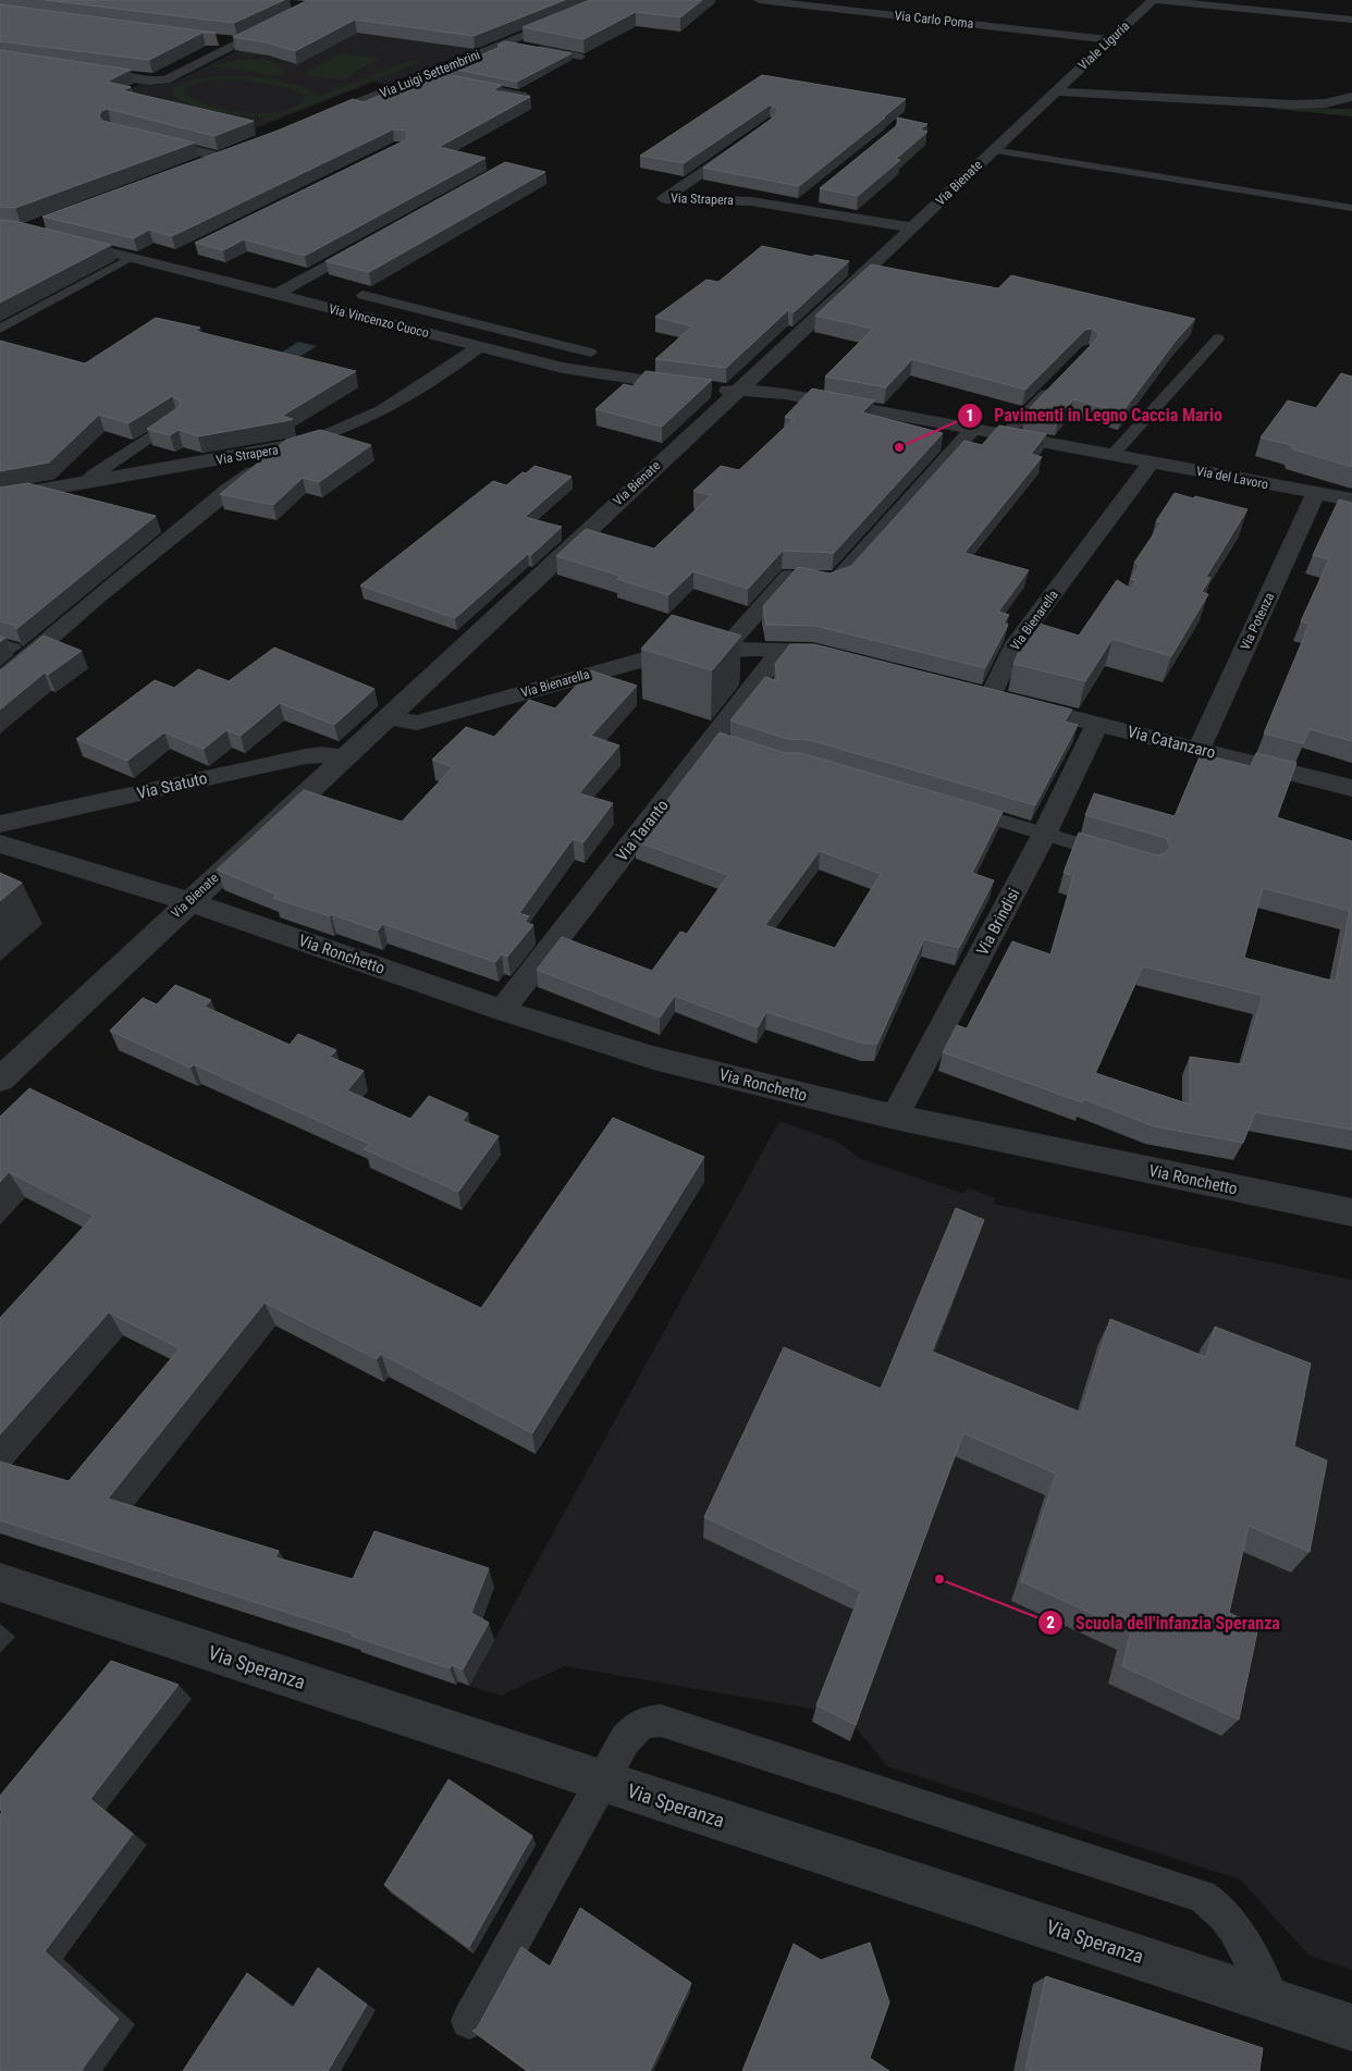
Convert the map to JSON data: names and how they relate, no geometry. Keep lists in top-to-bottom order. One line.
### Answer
{"streets":{"street":["Via Carlo Poma","Viale Liguria","Via Luigi Settembrini","Via Bienate","Via Strapera","Via Vincenzo Cuoco","Via del Lavoro","Via Bienarella","Via Potenza","Via Catanzaro","Via Statuto","Via Taranto","Via Brindisi","Via Ronchetto","Via Speranza"]},"crossings":[["Via Carlo Poma","Viale Liguria"],["Viale Liguria","Via Bienate"],["Via Bienate","Via Strapera"],["Via Bienate","Via Vincenzo Cuoco"],["Via Bienate","Via del Lavoro"],["Via Bienate","Via Bienarella"],["Via Bienate","Via Statuto"],["Via Bienate","Via Ronchetto"],["Via Strapera","Via Vincenzo Cuoco"],["Via Vincenzo Cuoco","Via del Lavoro"],["Via del Lavoro","Via Bienarella"],["Via del Lavoro","Via Potenza"],["Via Bienarella","Via Catanzaro"],["Via Bienarella","Via Taranto"],["Via Potenza","Via Catanzaro"],["Via Catanzaro","Via Brindisi"],["Via Taranto","Via Ronchetto"],["Via Brindisi","Via Ronchetto"]],"places":["Pavimenti in Legno Caccia Mario","Scuola dell'infanzia Speranza"]}
